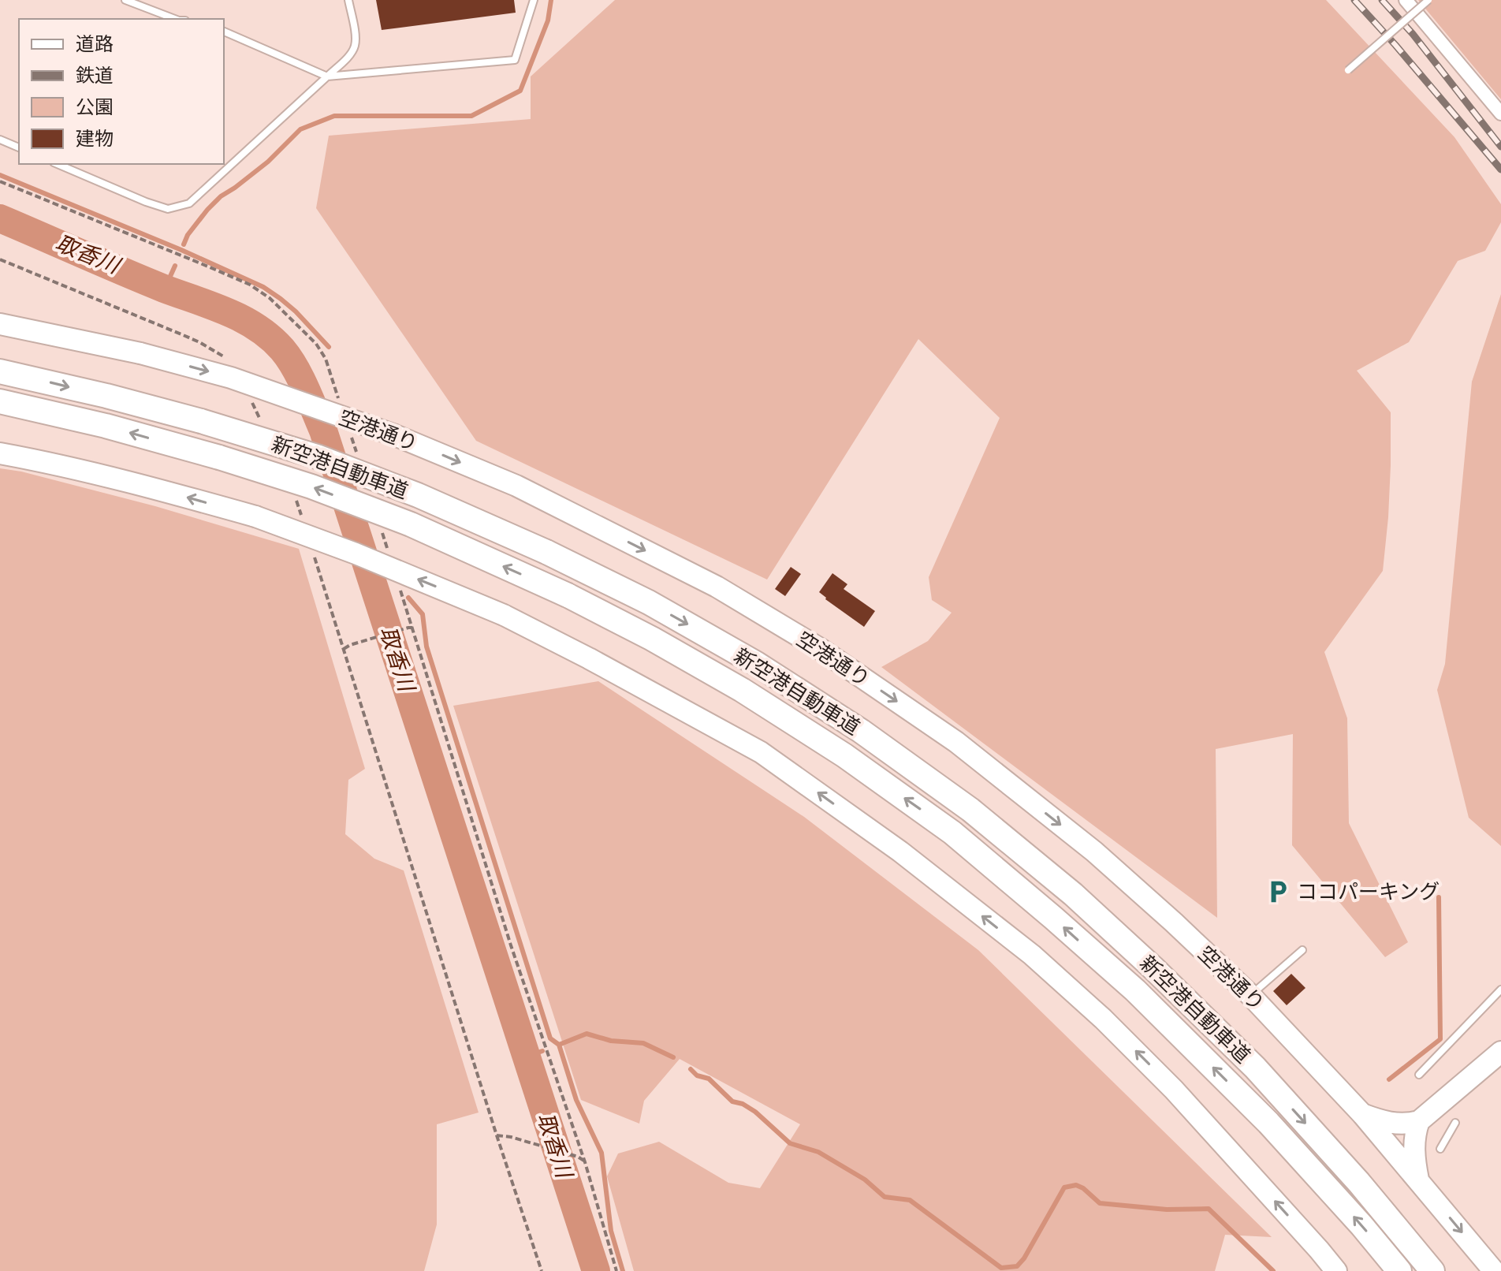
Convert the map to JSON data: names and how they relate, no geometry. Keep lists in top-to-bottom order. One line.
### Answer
{"streets":{"highway":["空港通り","新空港自動車道"]},"water":["取香川"],"places":{"parking":["ココパーキング"]},"legend":["道路","鉄道","公園","建物"]}
